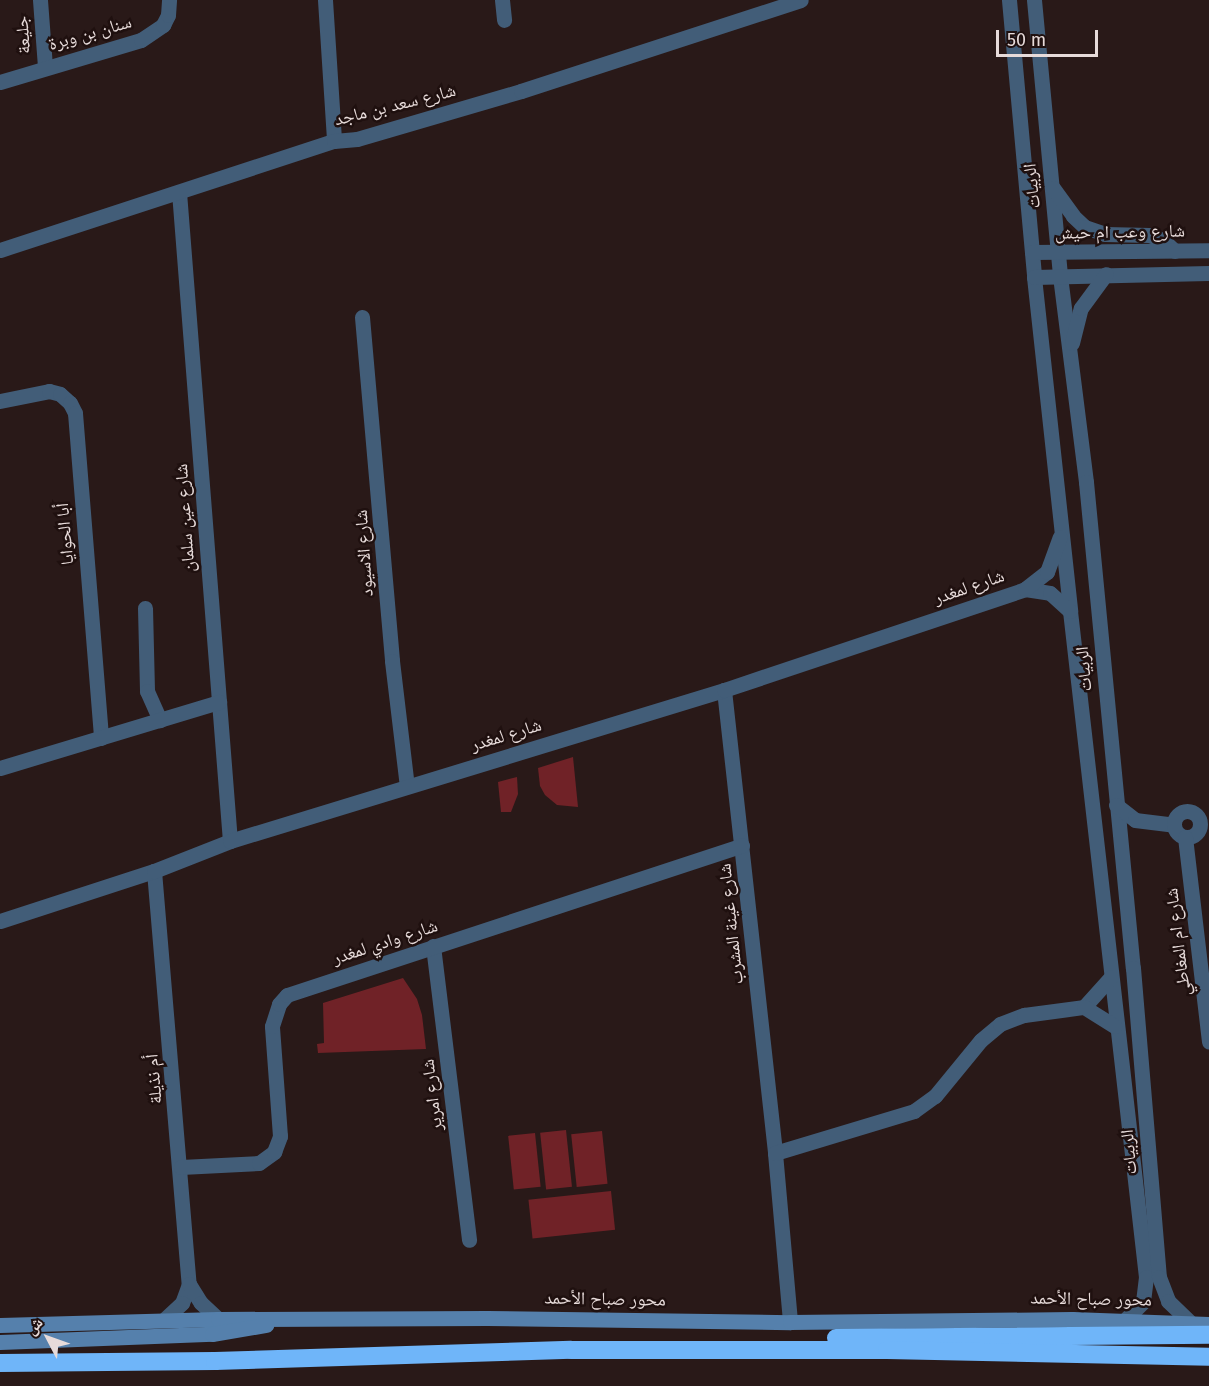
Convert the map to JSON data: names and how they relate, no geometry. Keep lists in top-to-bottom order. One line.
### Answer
{"streets":{"street":["سنان بن وبرة","جليعة","شارع سعد بن ماجد","الربيات","شارع وعب ام حيش","شارع عين سلمان","أبا الحوايا","شارع الاسيود","شارع لمغدر","شارع غينة المشرب","شارع وادي لمغدر","شارع ام المغاطي","أم نذيلة","شارع امرير","محور صباح الأحمد"]},"crossings":[["سنان بن وبرة","جليعة"],["شارع سعد بن ماجد","شارع عين سلمان"],["الربيات","شارع وعب ام حيش"],["الربيات","شارع لمغدر"],["الربيات","محور صباح الأحمد"],["شارع عين سلمان","شارع لمغدر"],["شارع الاسيود","شارع لمغدر"],["شارع لمغدر","شارع غينة المشرب"],["شارع لمغدر","أم نذيلة"],["شارع غينة المشرب","شارع وادي لمغدر"],["شارع غينة المشرب","محور صباح الأحمد"],["شارع وادي لمغدر","أم نذيلة"],["شارع وادي لمغدر","شارع امرير"]],"scale_bar":"50 m","north":"top left"}
